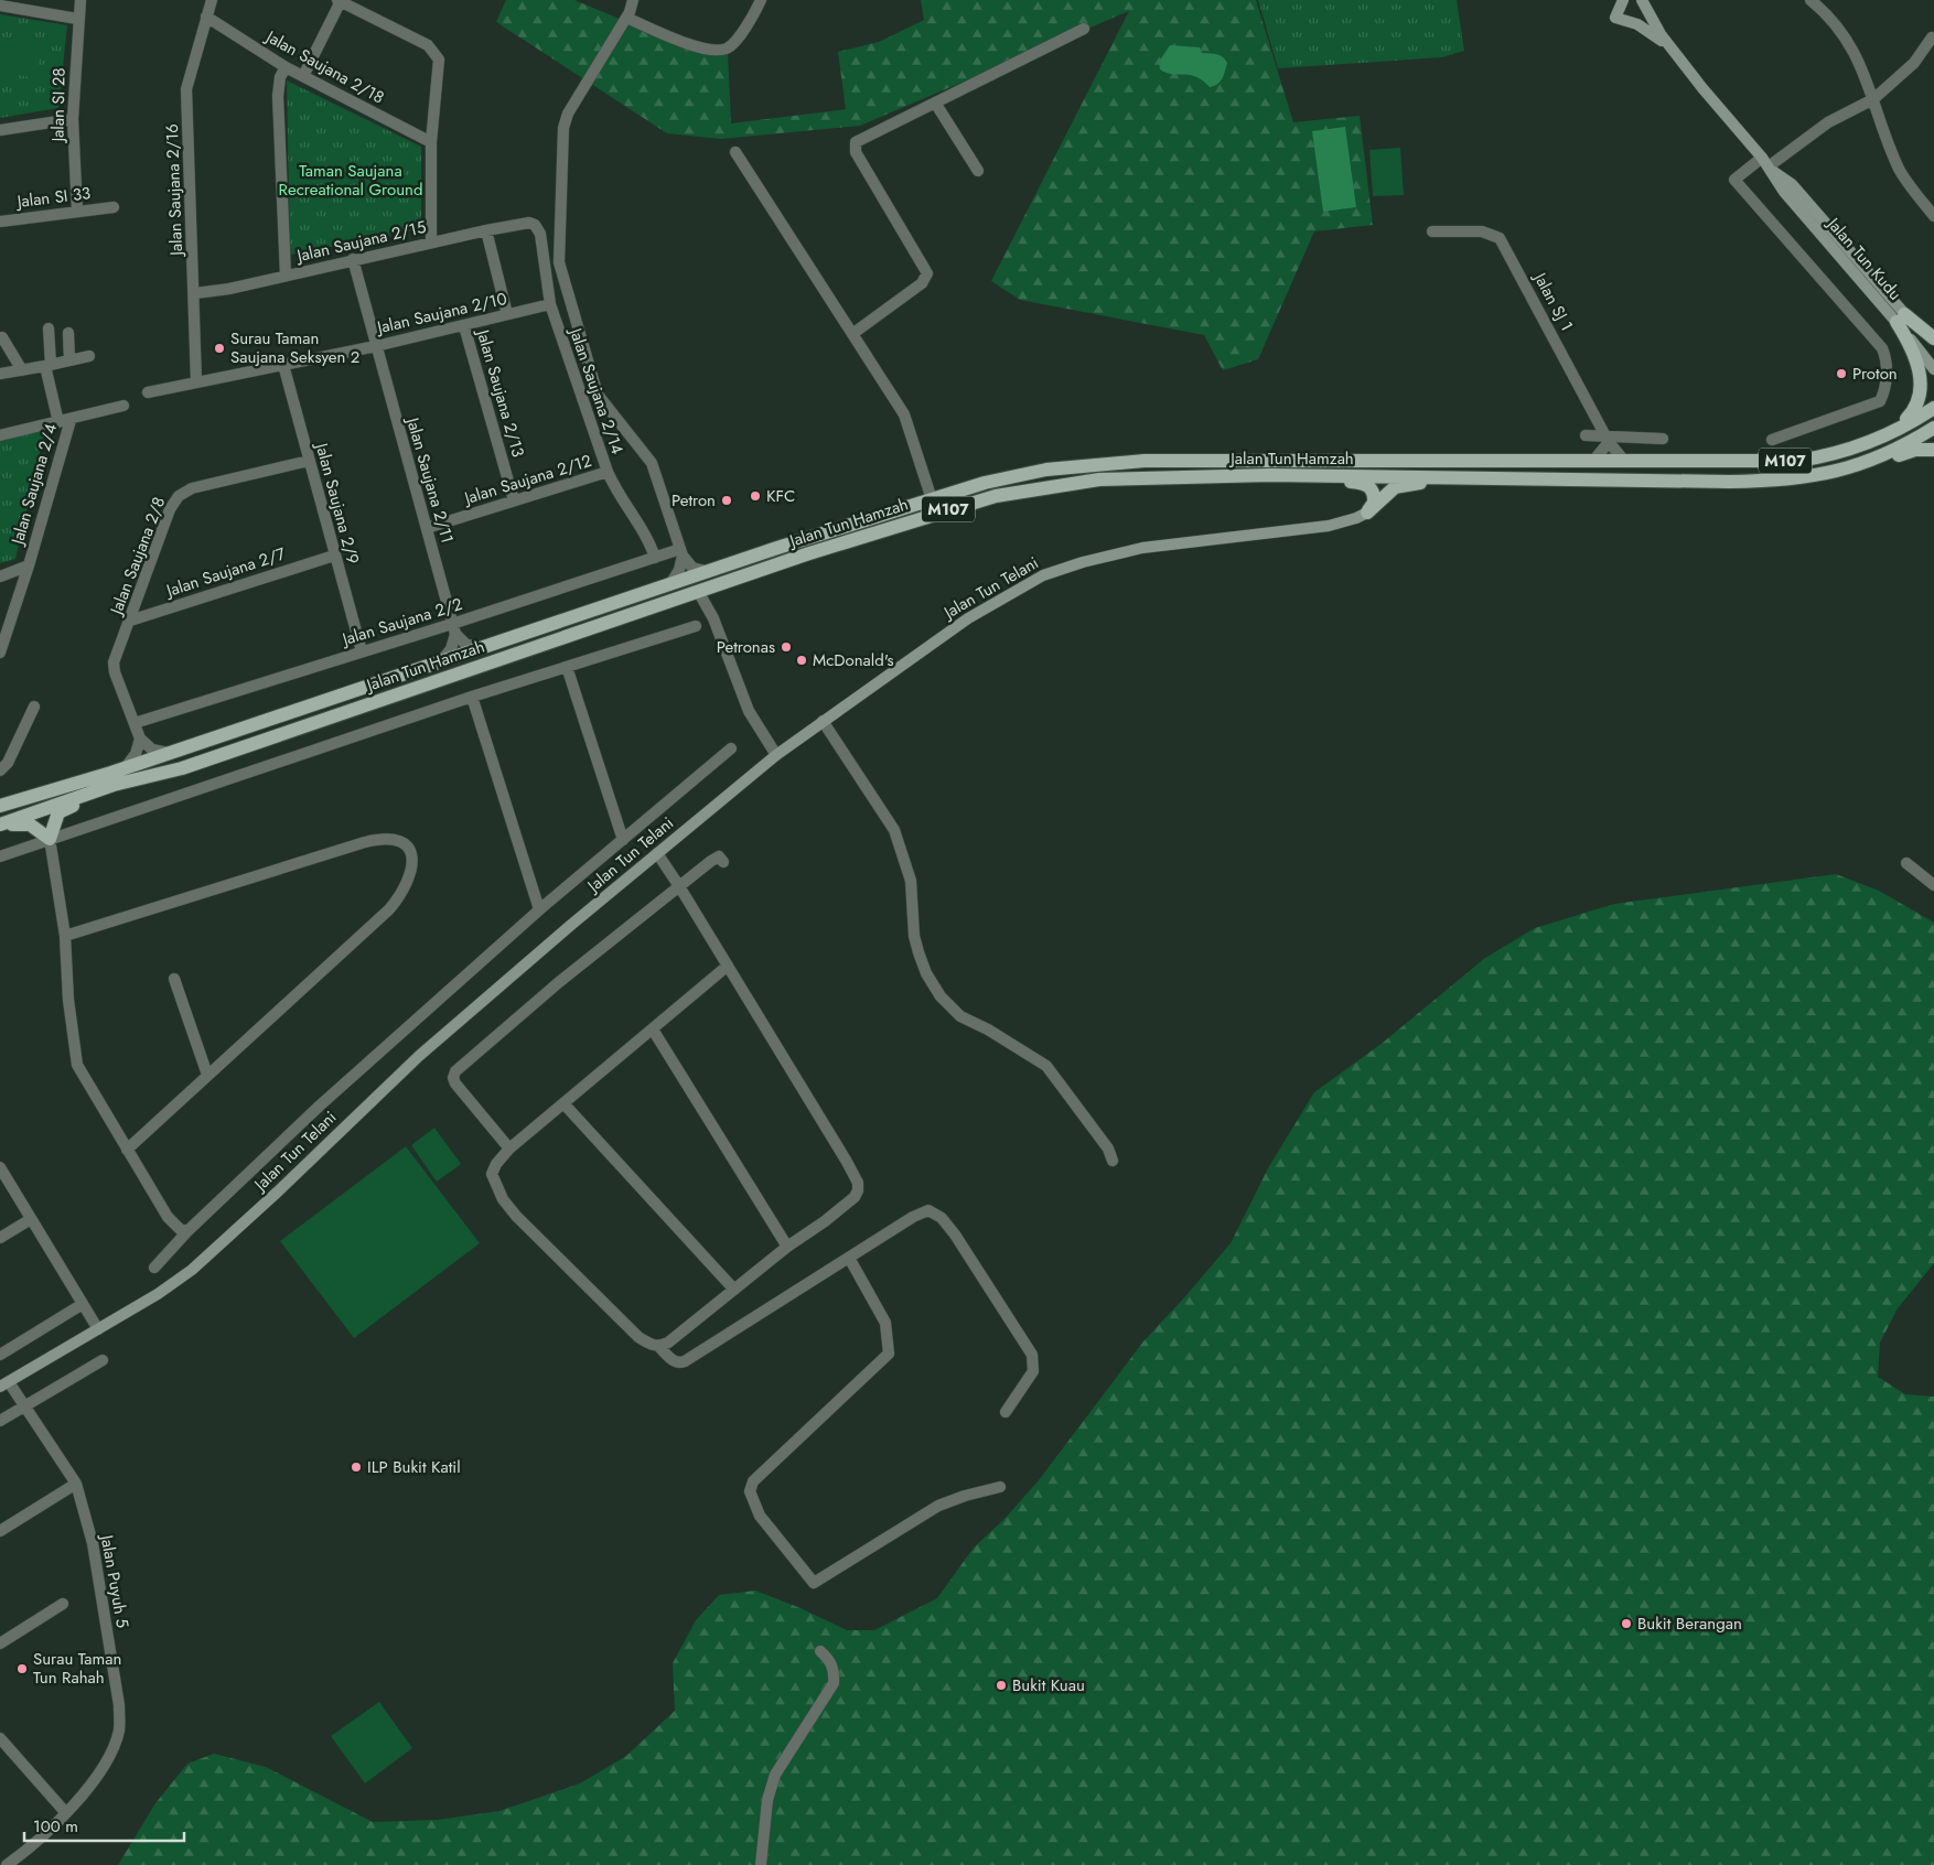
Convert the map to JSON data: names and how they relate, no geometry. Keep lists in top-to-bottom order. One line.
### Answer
{"streets":{"main road":["Jalan Tun Hamzah","M107"],"street":["Jalan Saujana 2/18","Jalan SI 28","Jalan Saujana 2/16","Jalan SI 33","Jalan Saujana 2/15","Jalan Tun Kudu","Jalan SJ 1","Jalan Saujana 2/10","Jalan Saujana 2/14","Jalan Saujana 2/13","Jalan Saujana 2/12","Jalan Saujana 2/11","Jalan Saujana 2/4","Jalan Saujana 2/9","Jalan Saujana 2/8","Jalan Saujana 2/7","Jalan Tun Telani","Jalan Saujana 2/2","Jalan Puyuh 5"]},"crossings":[["Jalan Saujana 2/18","Jalan Saujana 2/16"],["Jalan SI 28","Jalan SI 33"],["Jalan Saujana 2/16","Jalan Saujana 2/15"],["Jalan Saujana 2/16","Jalan Saujana 2/10"],["Jalan Saujana 2/15","Jalan Saujana 2/14"],["Jalan Saujana 2/15","Jalan Saujana 2/11"],["Jalan SJ 1","Jalan Tun Hamzah"],["Jalan Saujana 2/10","Jalan Saujana 2/14"],["Jalan Saujana 2/10","Jalan Saujana 2/13"],["Jalan Saujana 2/10","Jalan Saujana 2/11"],["Jalan Saujana 2/10","Jalan Saujana 2/9"],["Jalan Saujana 2/14","Jalan Saujana 2/12"],["Jalan Saujana 2/14","Jalan Saujana 2/2"],["Jalan Saujana 2/13","Jalan Saujana 2/12"],["Jalan Saujana 2/12","Jalan Saujana 2/11"],["Jalan Saujana 2/11","Jalan Saujana 2/2"],["Jalan Saujana 2/9","Jalan Saujana 2/8"],["Jalan Saujana 2/9","Jalan Saujana 2/7"],["Jalan Saujana 2/9","Jalan Saujana 2/2"],["Jalan Saujana 2/8","Jalan Saujana 2/7"],["Jalan Saujana 2/8","Jalan Saujana 2/2"],["Jalan Tun Telani","Jalan Puyuh 5"]],"parks":["Taman Saujana Recreational Ground"],"places":["Surau Taman Saujana Seksyen 2","Proton","KFC","Petron","Petronas","McDonald's","ILP Bukit Katil","Bukit Berangan","Surau Taman Tun Rahah","Bukit Kuau"],"scale_bar":"100 m"}
